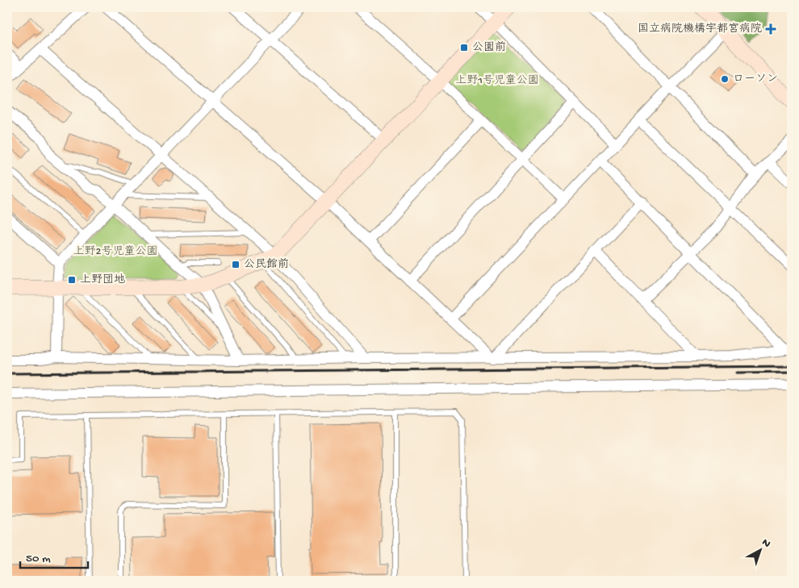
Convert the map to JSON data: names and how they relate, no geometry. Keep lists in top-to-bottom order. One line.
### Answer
{"parks":["上野1号児童公園","上野2号児童公園"],"places":{"health":["国立病院機構宇都宮病院"],"transit":["公園前","公民館前","上野団地"],"other":["ローソン"]},"scale_bar":"50 m","north":"top right"}
